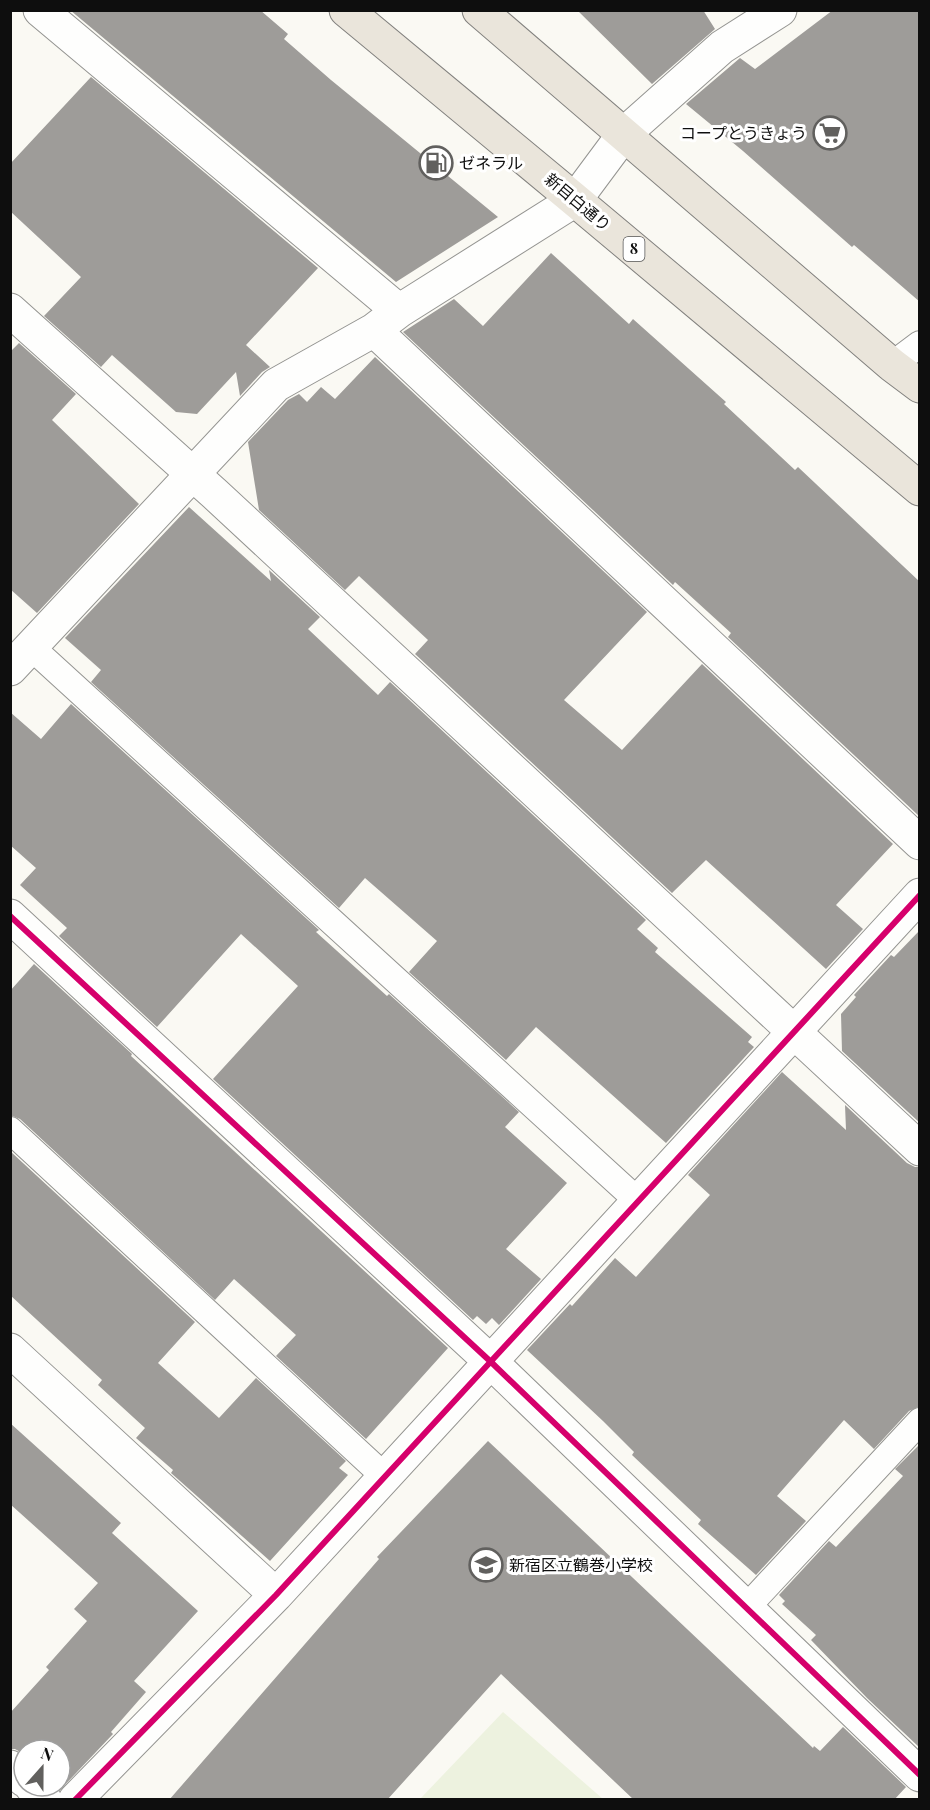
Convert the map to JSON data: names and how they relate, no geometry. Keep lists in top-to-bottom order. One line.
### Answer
{"streets":{"main road":["新目白通り","8"]},"places":{"supermarket":["コープとうきょう"],"fuel station":["ゼネラル"],"school or university":["新宿区立鶴巻小学校"]},"north":"top"}
